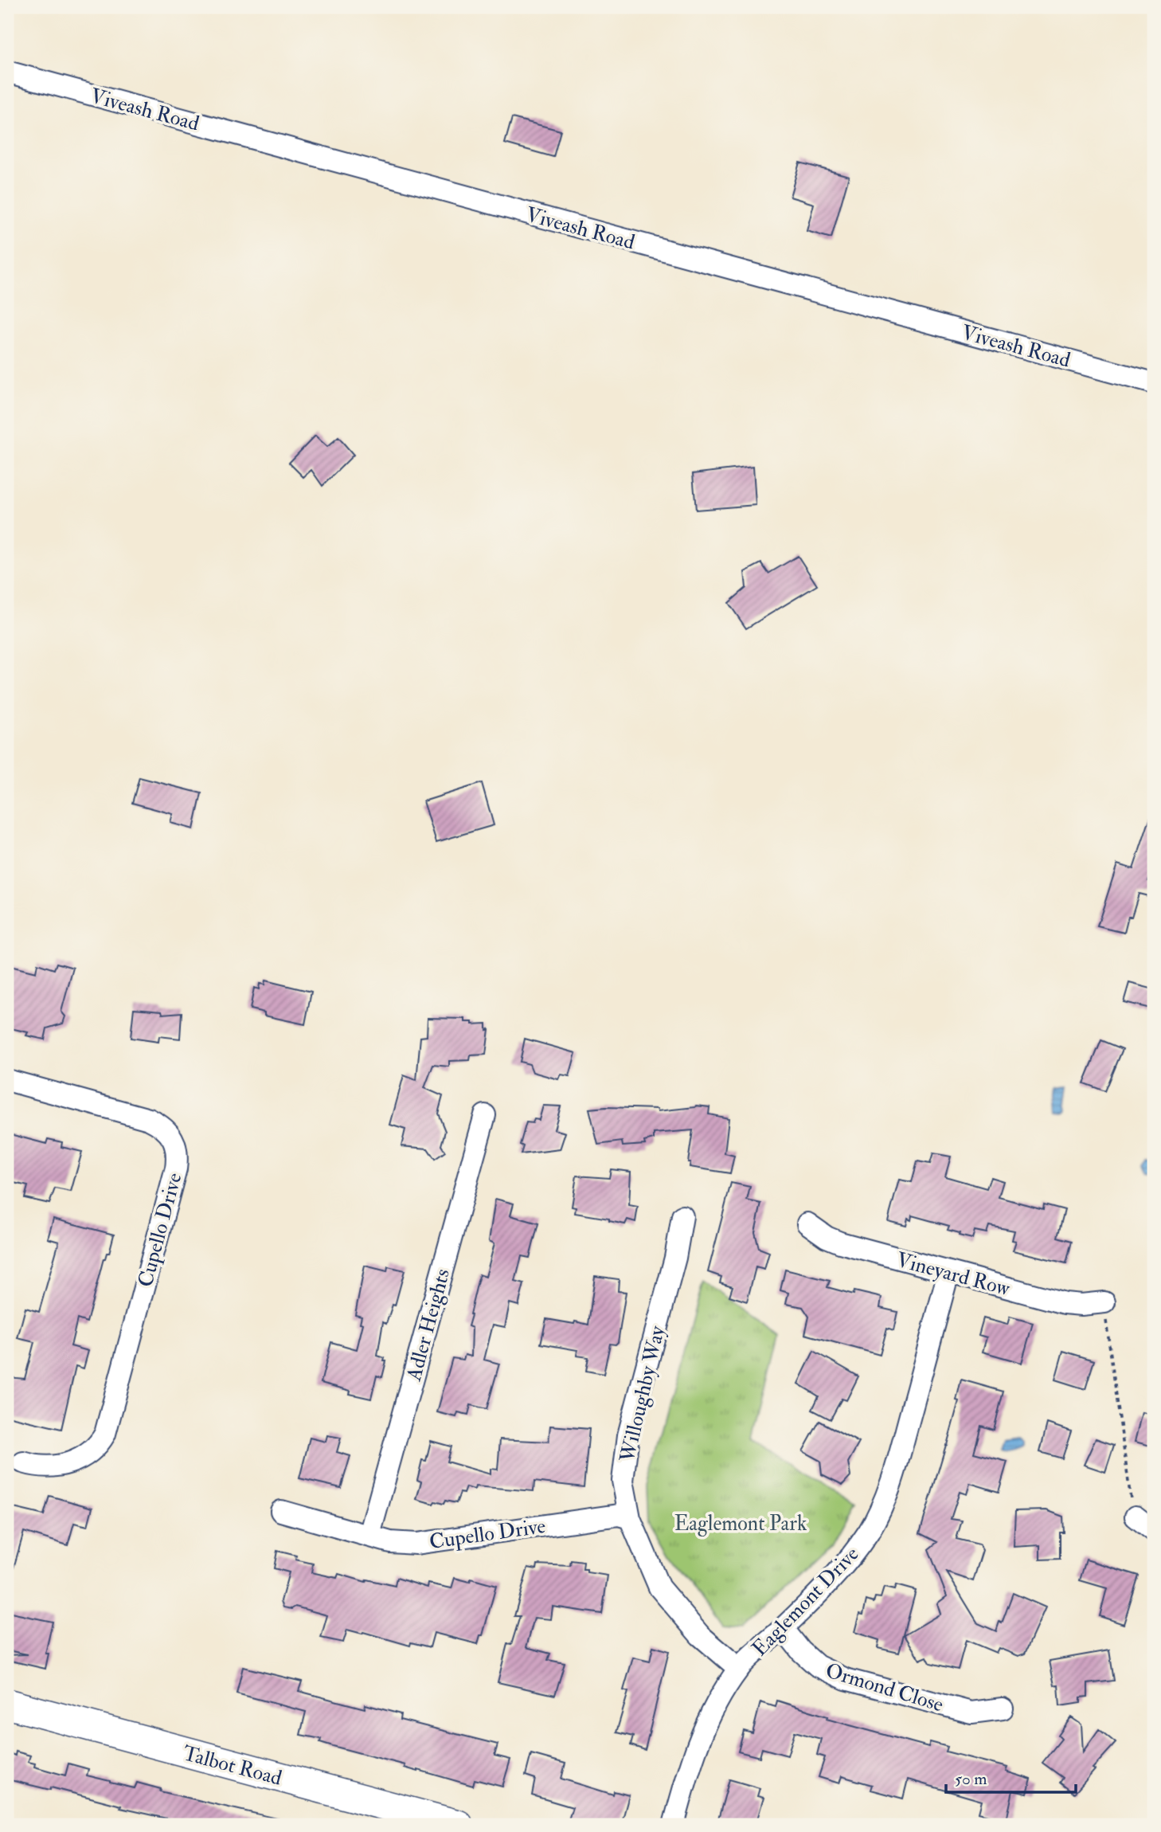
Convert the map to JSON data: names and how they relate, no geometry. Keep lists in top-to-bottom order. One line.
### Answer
{"streets":{"main road":["Talbot Road"],"street":["Viveash Road","Cupello Drive","Vineyard Row","Adler Heights","Willoughby Way","Eaglemont Drive","Ormond Close"]},"crossings":[["Cupello Drive","Adler Heights"],["Cupello Drive","Willoughby Way"],["Vineyard Row","Eaglemont Drive"],["Willoughby Way","Eaglemont Drive"],["Eaglemont Drive","Ormond Close"]],"parks":["Eaglemont Park"],"scale_bar":"50 m"}
